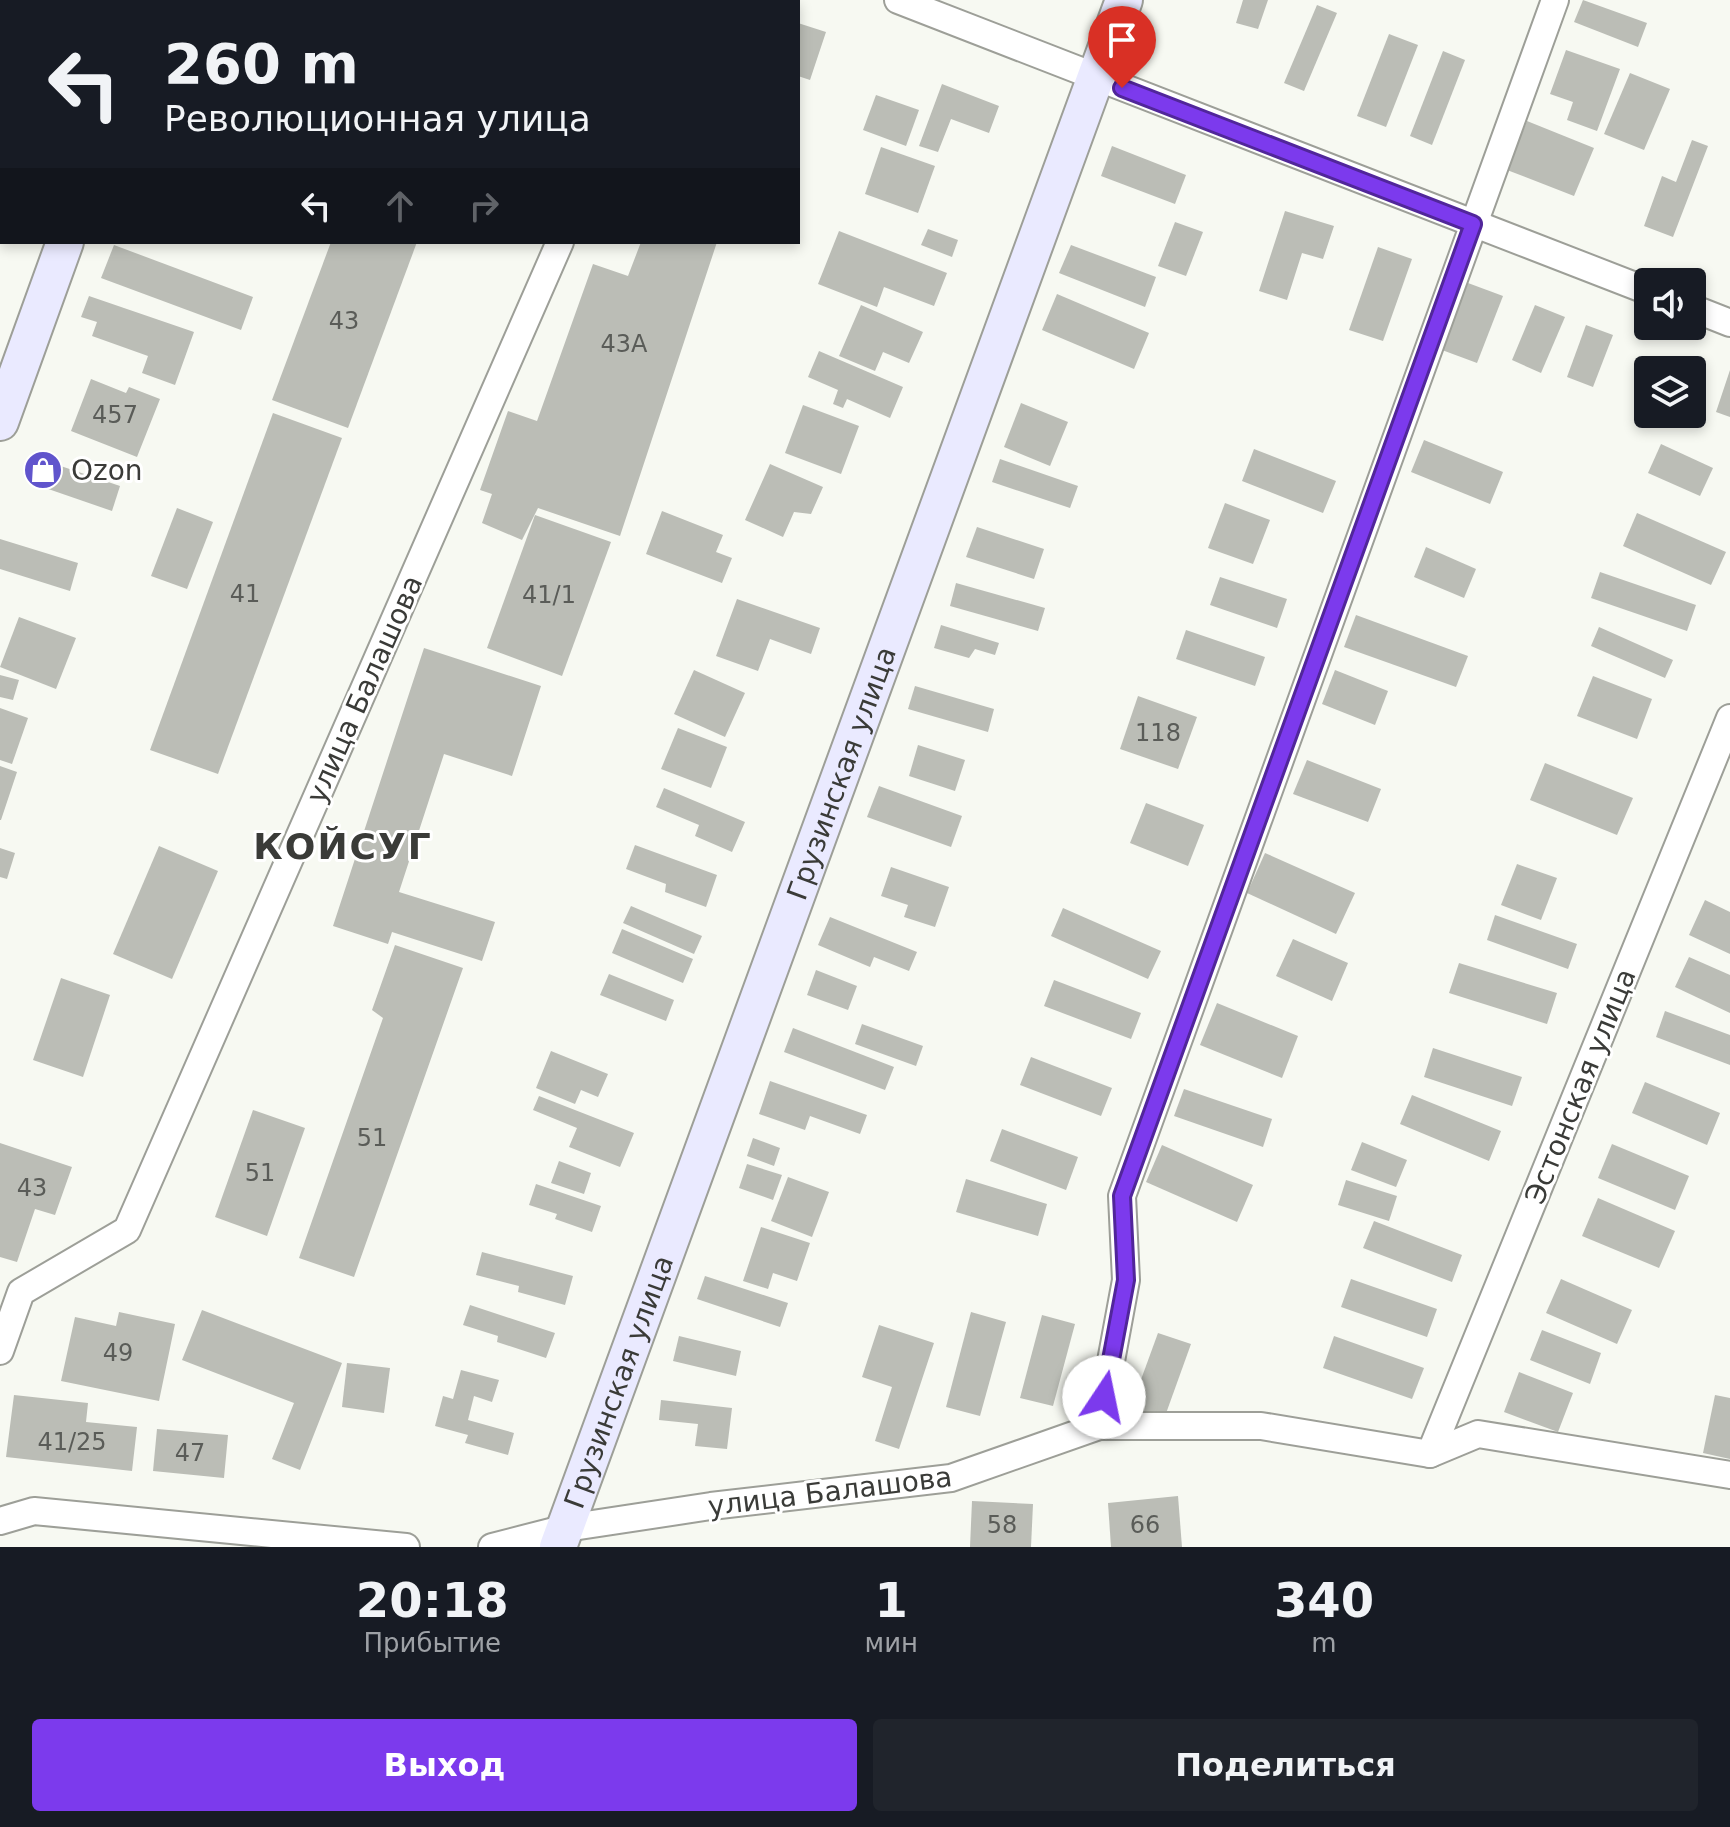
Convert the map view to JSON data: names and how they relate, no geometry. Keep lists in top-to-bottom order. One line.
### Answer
{"streets":{"main road":["Грузинская улица"],"street":["улица Балашова","Эстонская улица"]},"crossings":[["улица Балашова","Грузинская улица"],["улица Балашова","Эстонская улица"]],"districts":["КОЙСУГ"],"places":{"shop":["Ozon"]},"house_numbers":["43","43А","457","41","41/1","118","51","51","43","49","41/25","47","58","66"],"page":{"turn":["260 m","Революционная улица"],"eta":["20:18","Прибытие","1","мин","340","m"],"buttons":["Выход","Поделиться"]}}
